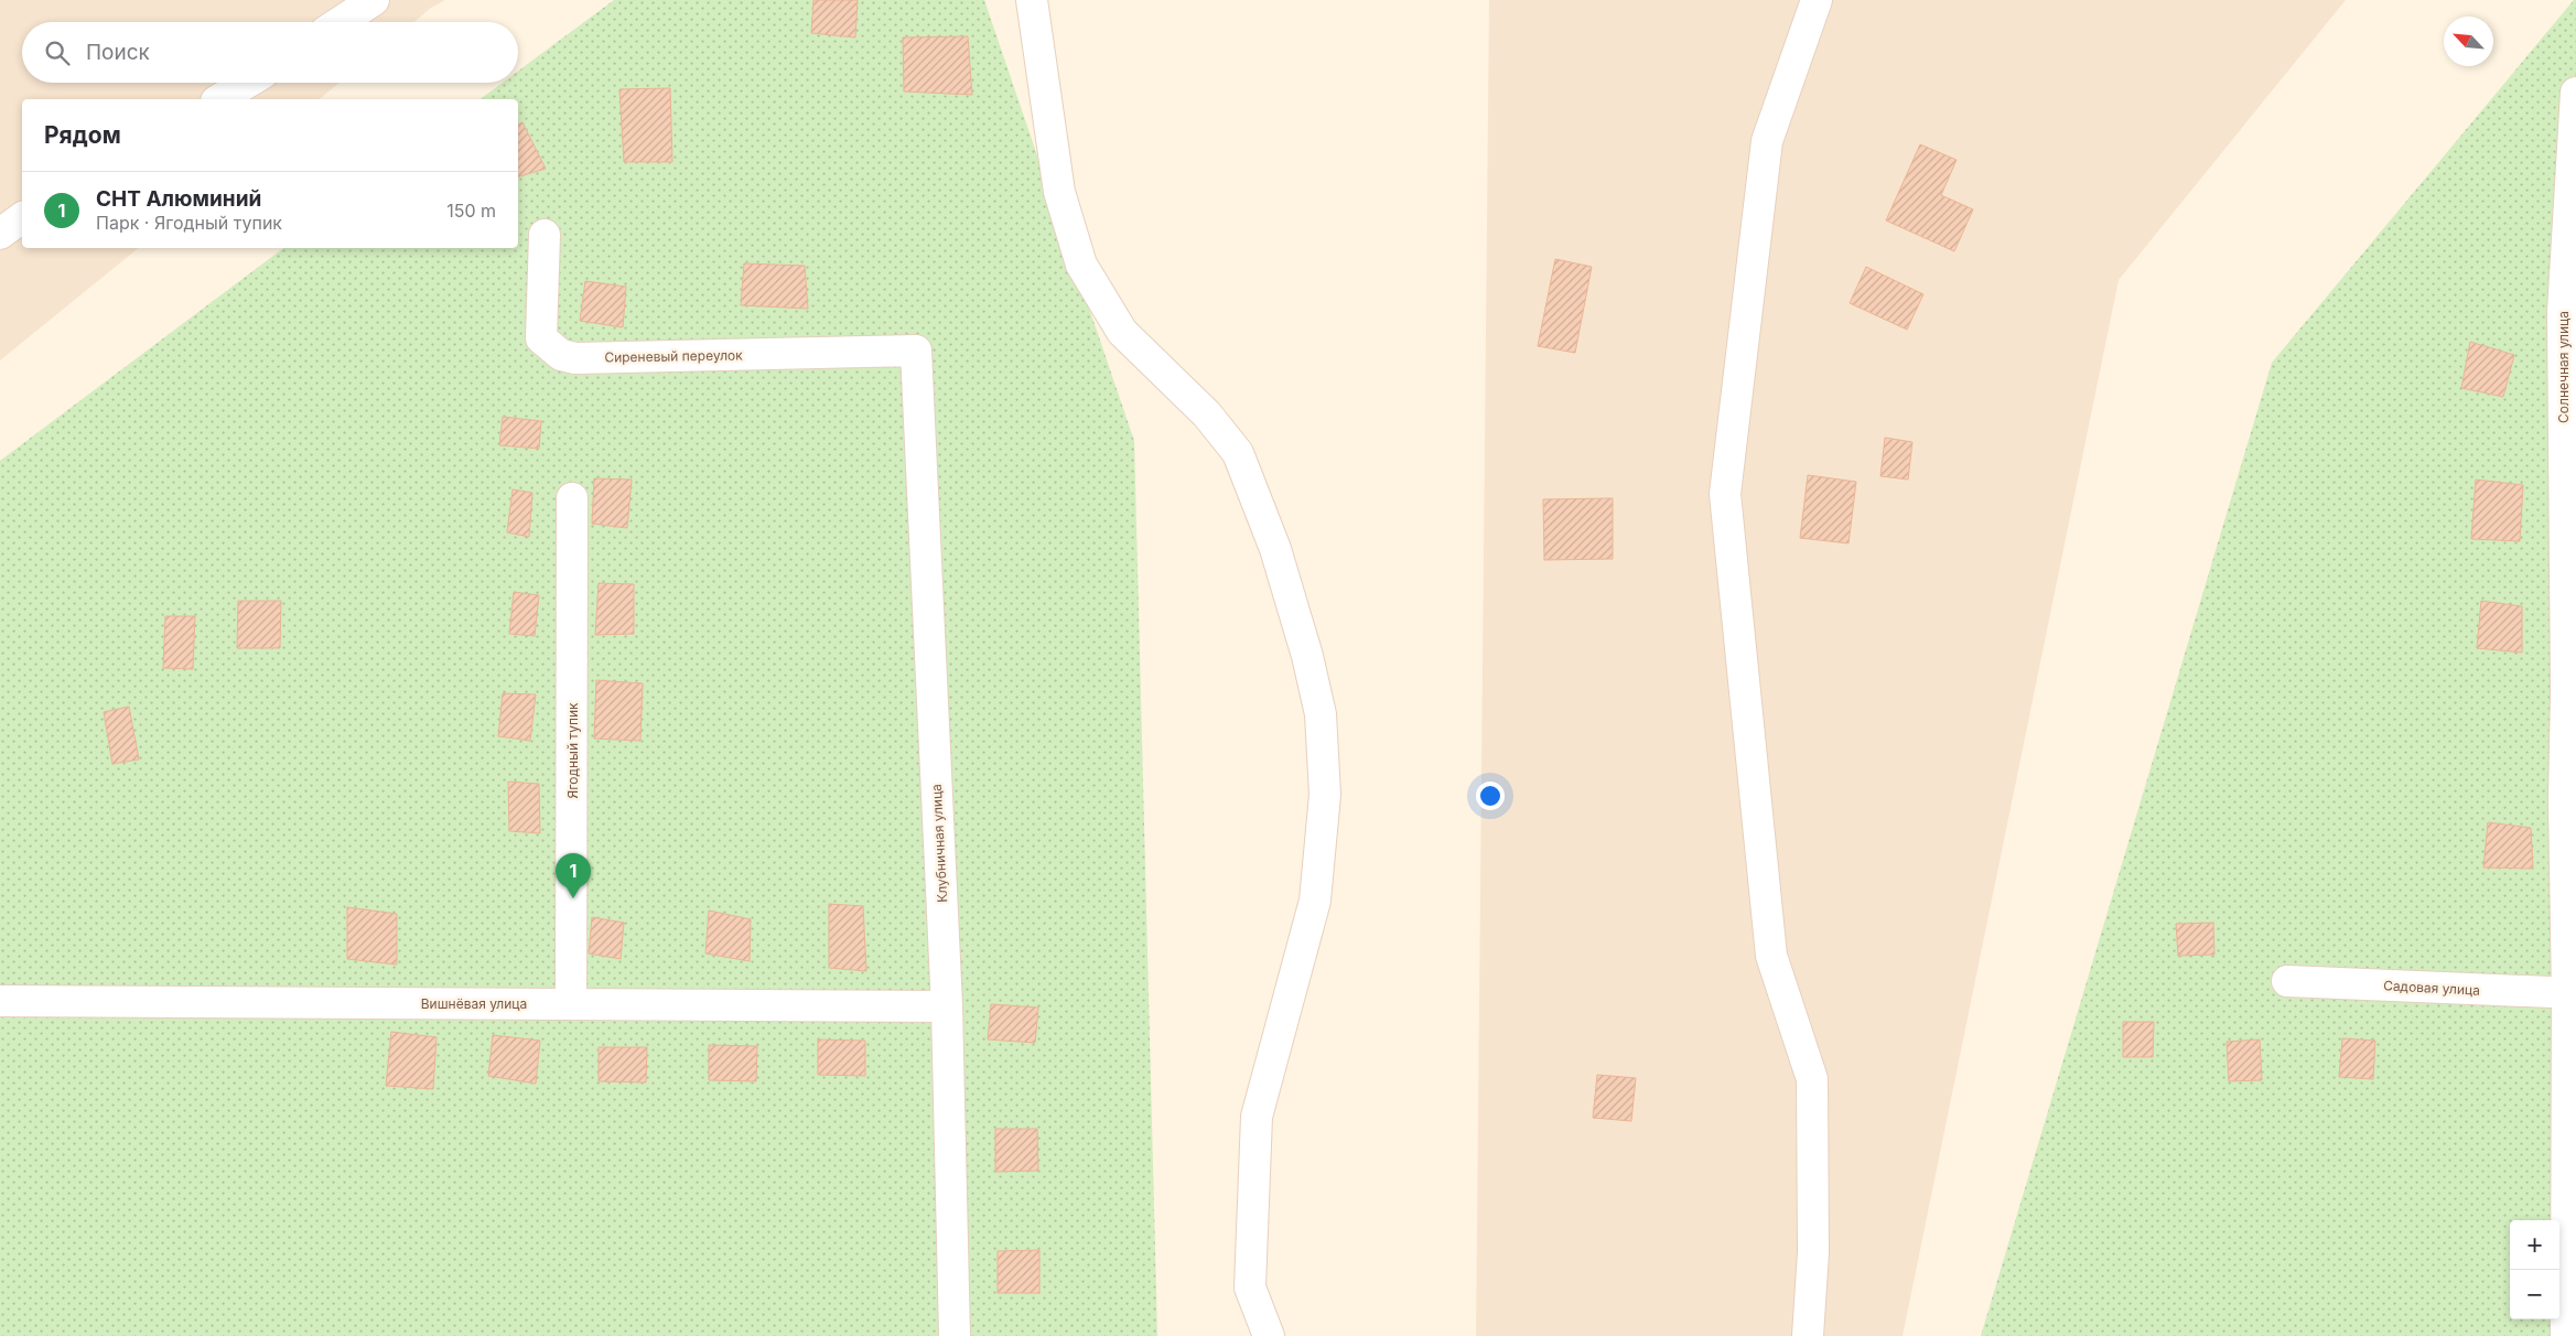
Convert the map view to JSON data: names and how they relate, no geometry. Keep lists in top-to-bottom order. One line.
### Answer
{"streets":{"street":["Сиреневый переулок","Солнечная улица","Ягодный тупик","Клубничная улица","Садовая улица","Вишнёвая улица"]},"crossings":[["Сиреневый переулок","Клубничная улица"],["Солнечная улица","Садовая улица"],["Ягодный тупик","Вишнёвая улица"],["Клубничная улица","Вишнёвая улица"]],"north":"top left","page":{"search":"Поиск","heading":"Рядом","list":[{"mark":"1","name":"СНТ Алюминий","note":"Парк · Ягодный тупик","value":"150 m"}],"pins":"1","map_buttons":["+","−"]}}
